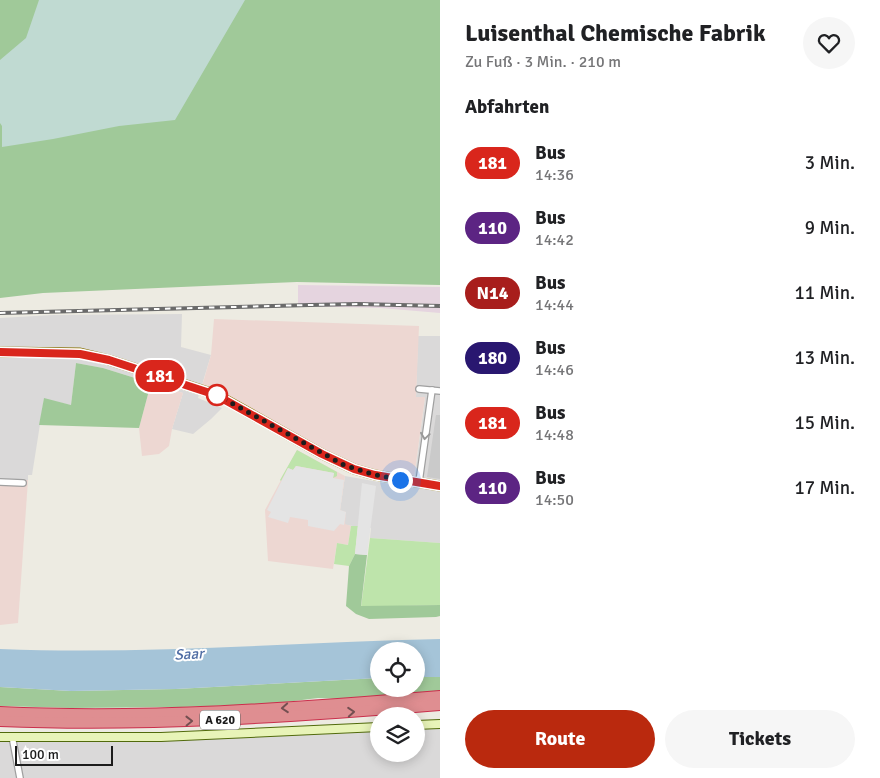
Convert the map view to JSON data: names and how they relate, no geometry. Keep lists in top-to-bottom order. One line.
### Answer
{"streets":{"highway":["A 620"]},"water":["Saar"],"lines":["bus line 181"],"scale_bar":"100 m","page":{"on_map":"181","heading":[["Luisenthal Chemische Fabrik","Zu Fuß · 3 Min. · 210 m"],"Abfahrten"],"list":[{"mark":"181","name":"Bus","note":"14:36","value":"3 Min."},{"mark":"110","name":"Bus","note":"14:42","value":"9 Min."},{"mark":"N14","name":"Bus","note":"14:44","value":"11 Min."},{"mark":"180","name":"Bus","note":"14:46","value":"13 Min."},{"mark":"181","name":"Bus","note":"14:48","value":"15 Min."},{"mark":"110","name":"Bus","note":"14:50","value":"17 Min."}],"buttons":["Route","Tickets"],"scale":"100 m"}}
